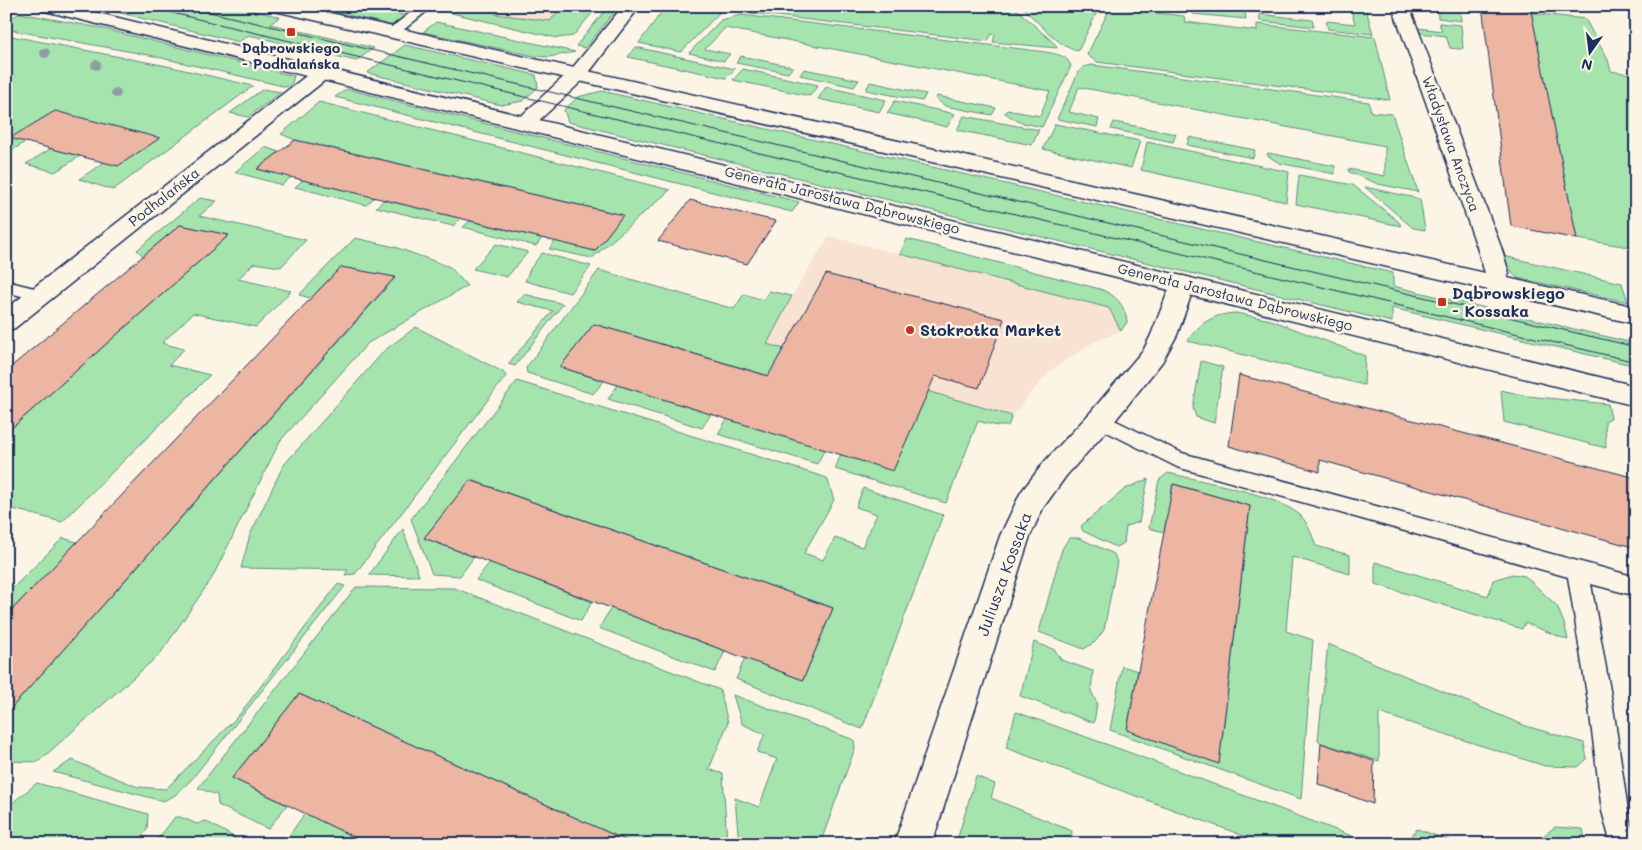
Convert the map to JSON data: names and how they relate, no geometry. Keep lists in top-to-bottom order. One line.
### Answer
{"streets":{"main road":["Władysława Anczyca","Podhalańska","Generała Jarosława Dąbrowskiego","Juliusza Kossaka"]},"crossings":[["Podhalańska","Generała Jarosława Dąbrowskiego"],["Generała Jarosława Dąbrowskiego","Juliusza Kossaka"]],"places":{"transit":["Dąbrowskiego - Podhalańska","Dąbrowskiego - Kossaka"],"other":["Stokrotka Market"]},"north":"bottom"}
